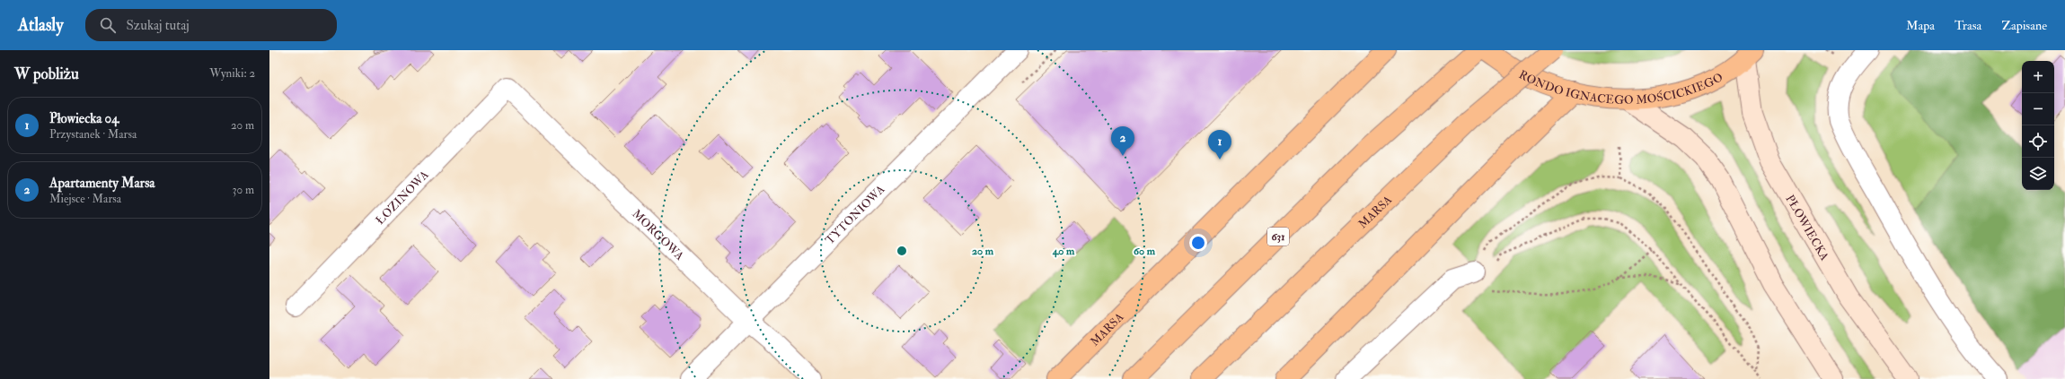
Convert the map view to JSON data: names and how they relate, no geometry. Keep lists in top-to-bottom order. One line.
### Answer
{"streets":{"main road":["RONDO IGNACEGO MOŚCICKIEGO","MARSA","PŁOWIECKA","631"],"street":["ŁOZINOWA","TYTONIOWA","MORGOWA"]},"crossings":[["RONDO IGNACEGO MOŚCICKIEGO","PŁOWIECKA"],["ŁOZINOWA","MORGOWA"],["TYTONIOWA","MORGOWA"]],"page":{"header":"Atlasly","search":"Szukaj tutaj","nav":["Mapa","Trasa","Zapisane"],"heading":["W pobliżu","Wyniki: 2"],"map_buttons":["+","−"],"list":[{"mark":"1","name":"Płowiecka 04","note":"Przystanek · Marsa","value":"20 m"},{"mark":"2","name":"Apartamenty Marsa","note":"Miejsce · Marsa","value":"30 m"}],"pins":["2","1"]},"rings":["20 m","40 m","60 m"]}
